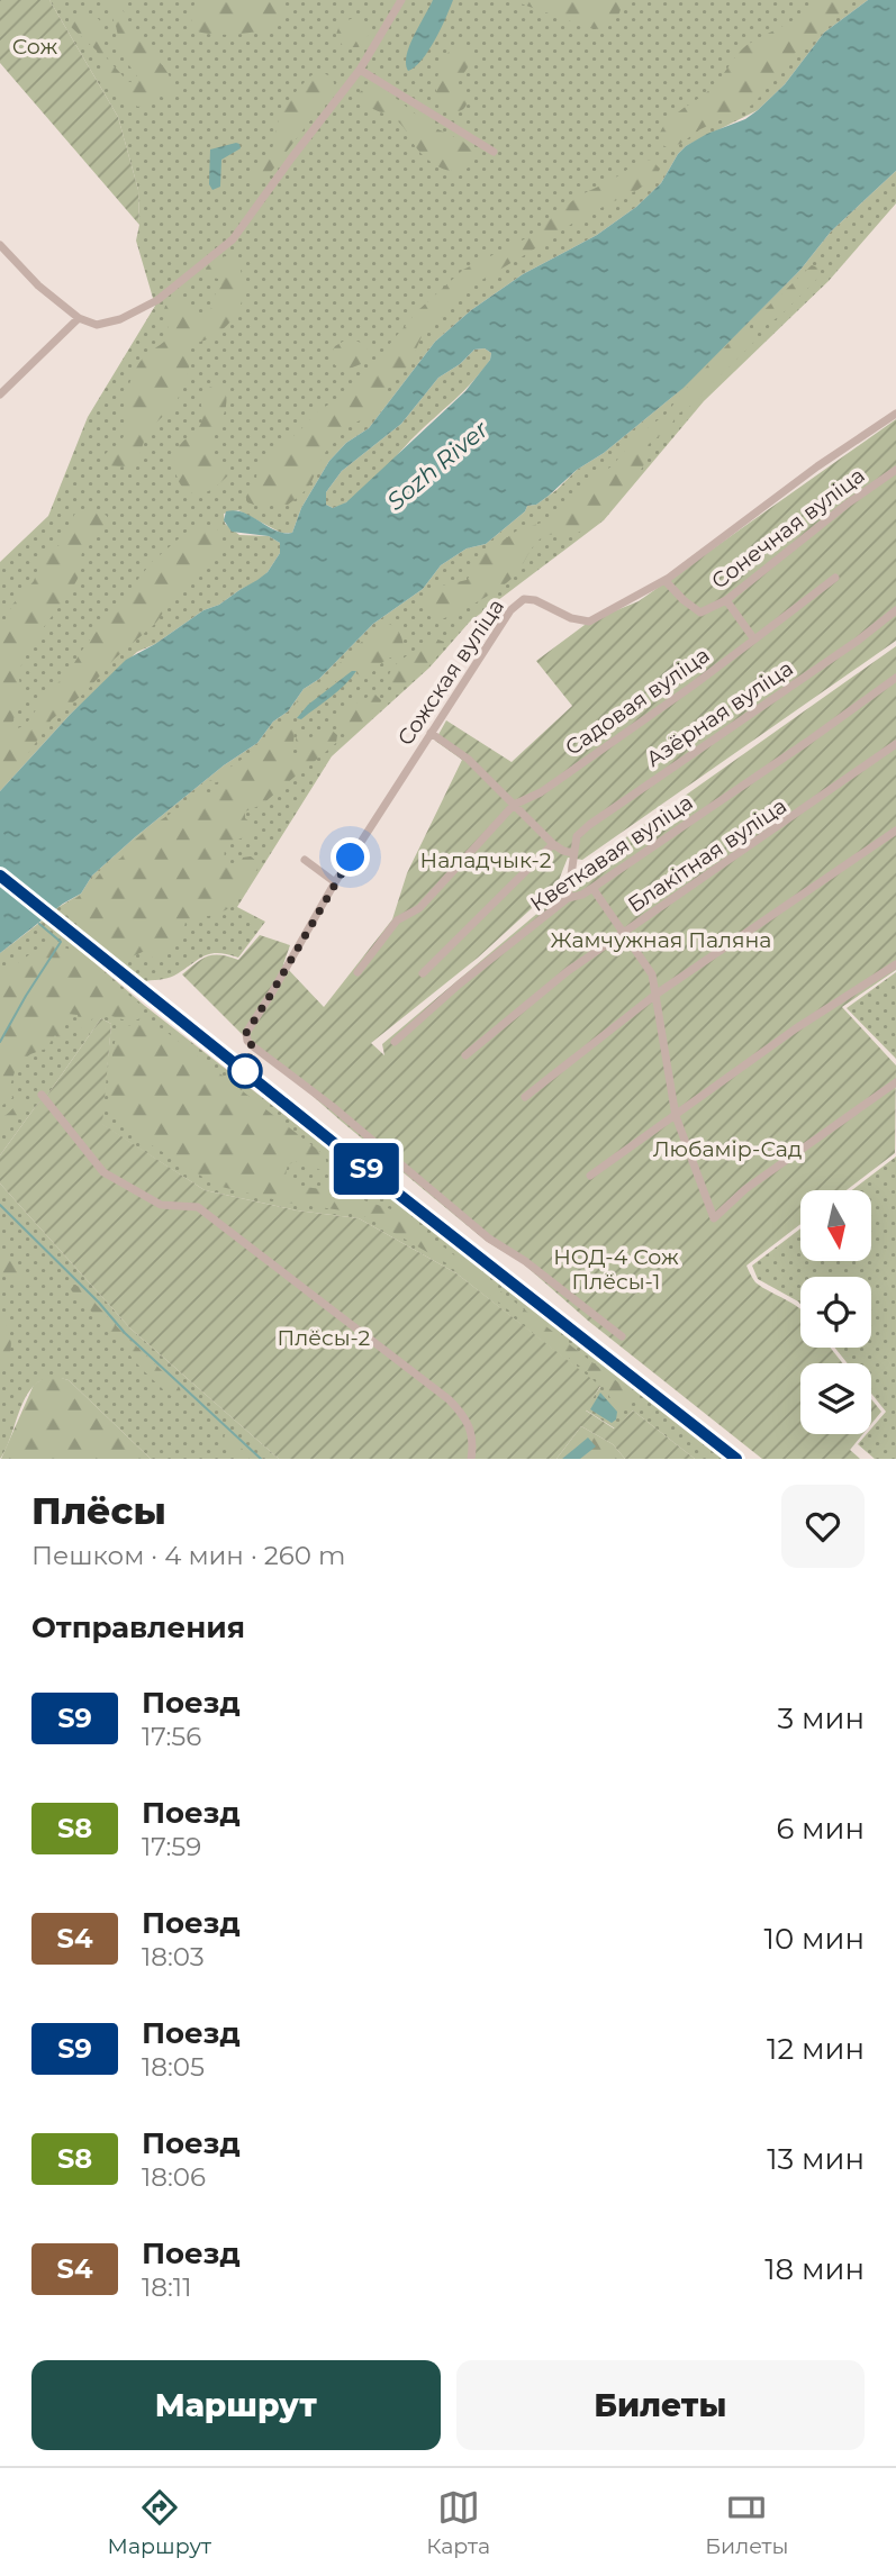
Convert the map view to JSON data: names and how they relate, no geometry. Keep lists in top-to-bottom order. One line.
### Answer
{"streets":{"street":["Сонечная вуліца","Сожская вуліца","Садовая вуліца","Азёрная вуліца","Кветкавая вуліца","Блакітная вуліца"]},"crossings":[["Сонечная вуліца","Сожская вуліца"]],"water":["Sozh River"],"parks":["Сож","Наладчык-2","Жамчужная Паляна","Любамір-Сад","НОД-4 Сож Плёсы-1","Плёсы-2"],"north":"bottom","page":{"on_map":"S9","heading":[["Плёсы","Пешком · 4 мин · 260 m"],"Отправления"],"list":[{"mark":"S9","name":"Поезд","note":"17:56","value":"3 мин"},{"mark":"S8","name":"Поезд","note":"17:59","value":"6 мин"},{"mark":"S4","name":"Поезд","note":"18:03","value":"10 мин"},{"mark":"S9","name":"Поезд","note":"18:05","value":"12 мин"},{"mark":"S8","name":"Поезд","note":"18:06","value":"13 мин"},{"mark":"S4","name":"Поезд","note":"18:11","value":"18 мин"}],"buttons":["Маршрут","Билеты"],"tabs":["Маршрут","Карта","Билеты"]}}
